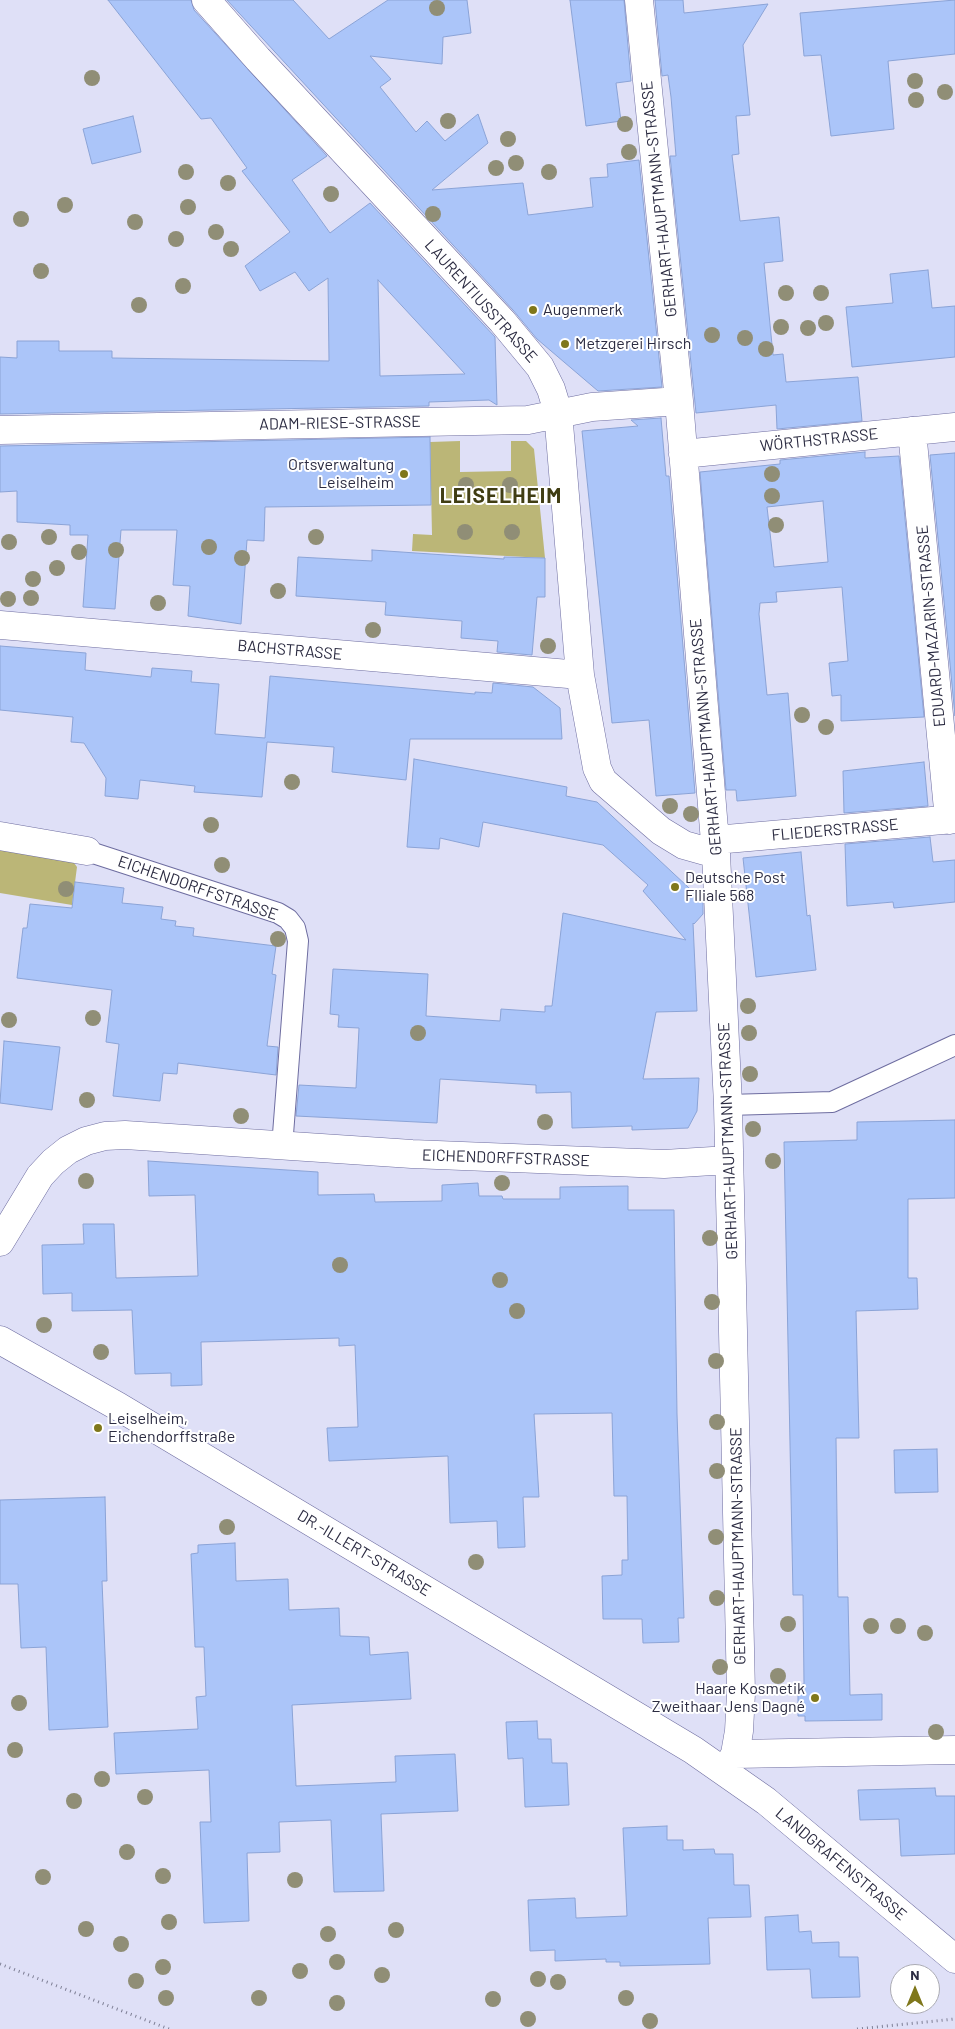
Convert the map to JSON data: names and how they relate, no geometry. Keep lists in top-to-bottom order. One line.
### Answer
{"streets":{"street":["GERHART-HAUPTMANN-STRASSE","LAURENTIUSSTRASSE","ADAM-RIESE-STRASSE","WÖRTHSTRASSE","EDUARD-MAZARIN-STRASSE","BACHSTRASSE","FLIEDERSTRASSE","EICHENDORFFSTRASSE","DR.-ILLERT-STRASSE","LANDGRAFENSTRASSE"]},"crossings":[["GERHART-HAUPTMANN-STRASSE","LAURENTIUSSTRASSE"],["GERHART-HAUPTMANN-STRASSE","ADAM-RIESE-STRASSE"],["GERHART-HAUPTMANN-STRASSE","WÖRTHSTRASSE"],["GERHART-HAUPTMANN-STRASSE","FLIEDERSTRASSE"],["GERHART-HAUPTMANN-STRASSE","EICHENDORFFSTRASSE"],["GERHART-HAUPTMANN-STRASSE","DR.-ILLERT-STRASSE"],["GERHART-HAUPTMANN-STRASSE","LANDGRAFENSTRASSE"],["LAURENTIUSSTRASSE","ADAM-RIESE-STRASSE"],["LAURENTIUSSTRASSE","BACHSTRASSE"],["LAURENTIUSSTRASSE","FLIEDERSTRASSE"],["WÖRTHSTRASSE","EDUARD-MAZARIN-STRASSE"],["EDUARD-MAZARIN-STRASSE","FLIEDERSTRASSE"],["DR.-ILLERT-STRASSE","LANDGRAFENSTRASSE"]],"districts":["LEISELHEIM"],"places":["Augenmerk","Metzgerei Hirsch","Ortsverwaltung Leiselheim","Deutsche Post FIliale 568","Leiselheim, Eichendorffstraße","Haare Kosmetik Zweithaar Jens Dagné"],"north":"top"}
